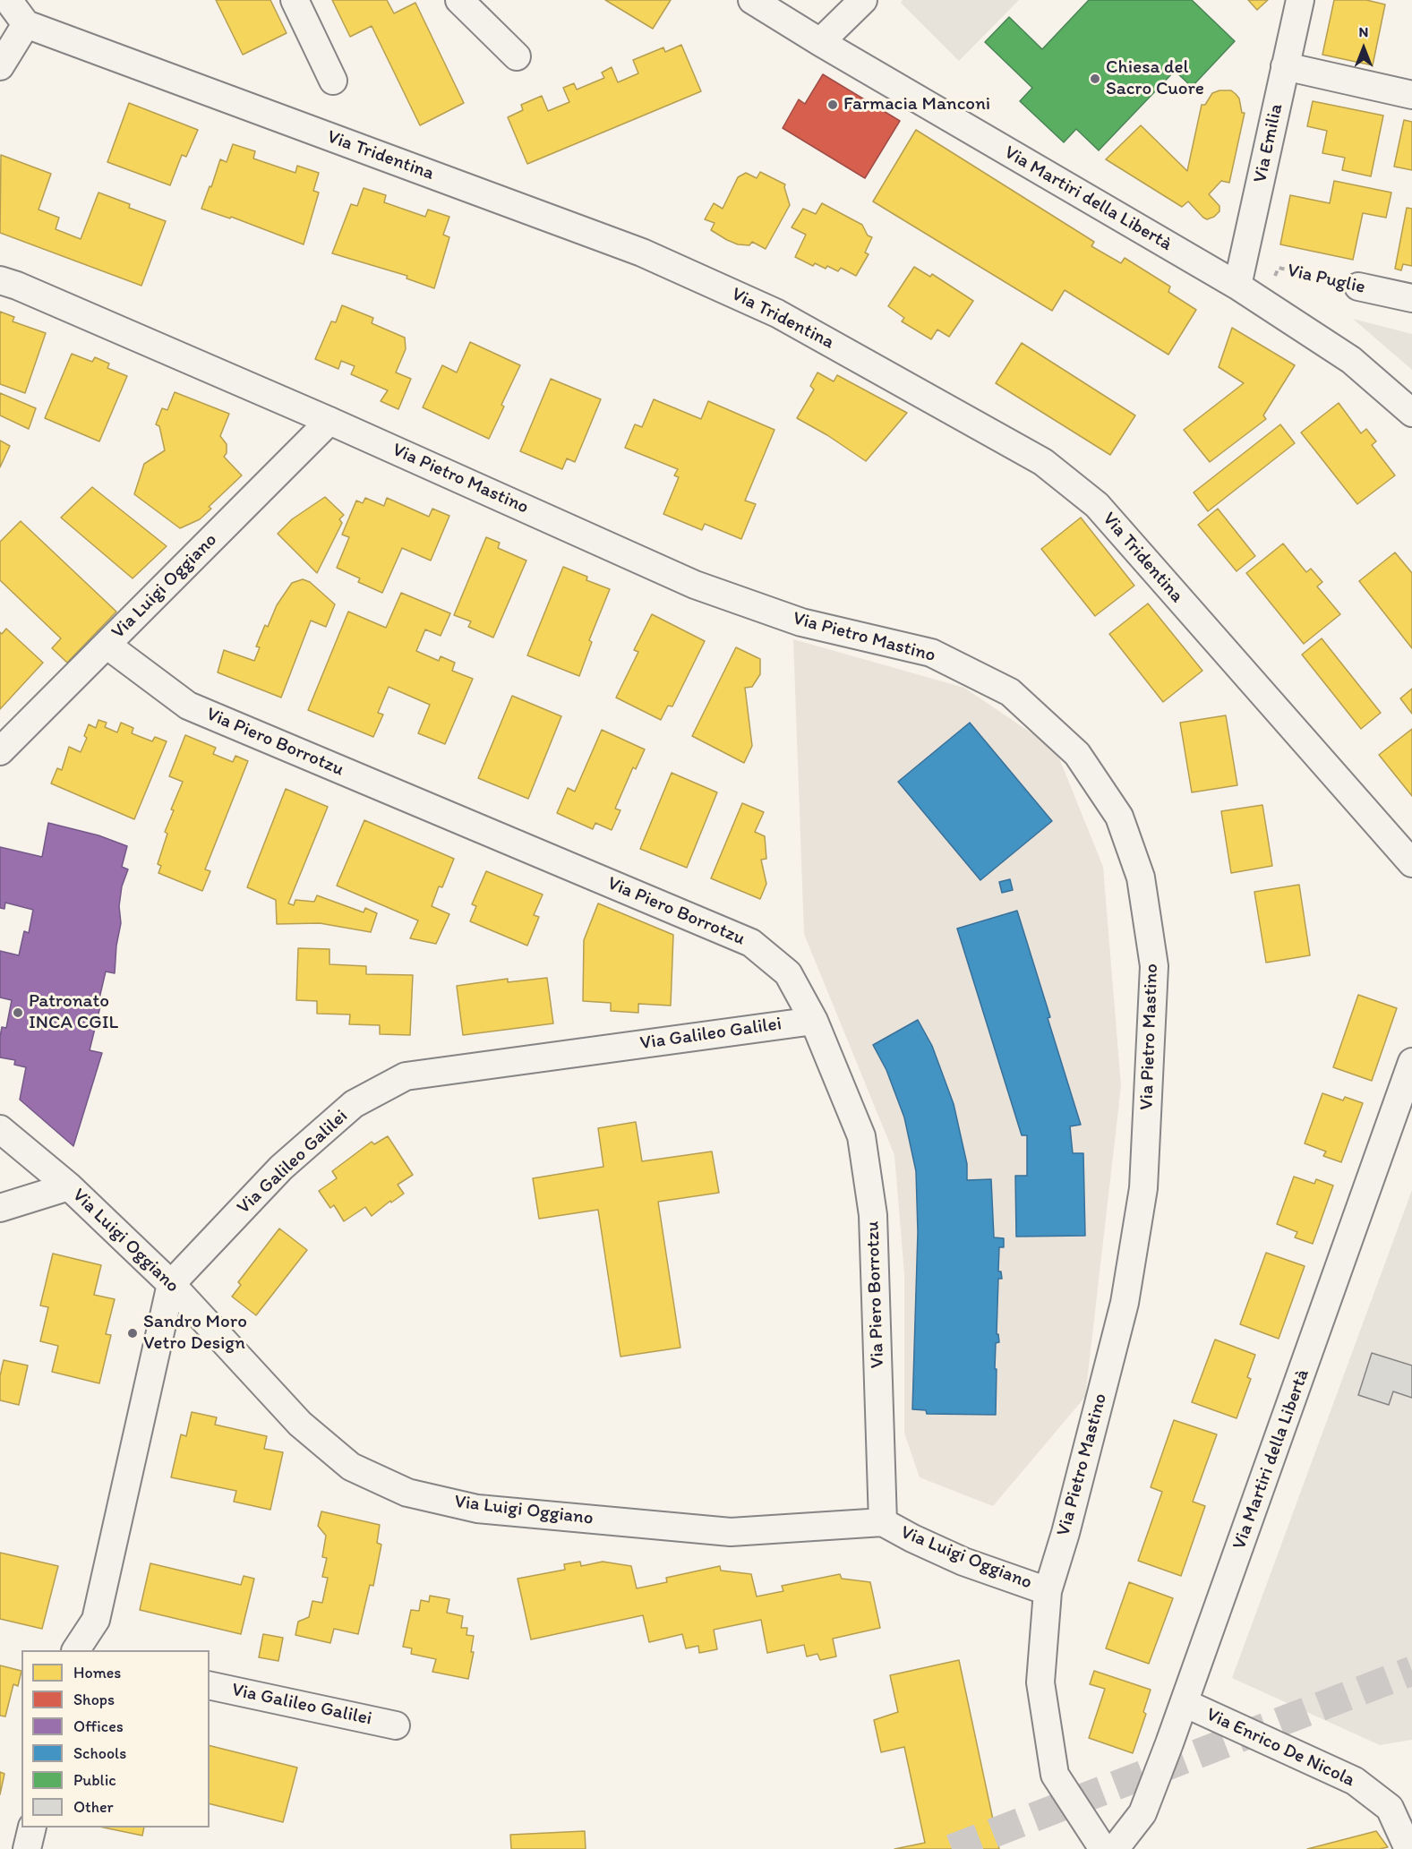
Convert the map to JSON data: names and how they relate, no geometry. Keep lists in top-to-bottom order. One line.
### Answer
{"streets":{"street":["Via Emilia","Via Tridentina","Via Martiri della Libertà","Via Puglie","Via Pietro Mastino","Via Luigi Oggiano","Via Piero Borrotzu","Via Galileo Galilei","Via Enrico De Nicola"]},"crossings":[["Via Emilia","Via Martiri della Libertà"],["Via Martiri della Libertà","Via Puglie"],["Via Martiri della Libertà","Via Enrico De Nicola"],["Via Pietro Mastino","Via Luigi Oggiano"],["Via Luigi Oggiano","Via Piero Borrotzu"],["Via Luigi Oggiano","Via Galileo Galilei"],["Via Piero Borrotzu","Via Galileo Galilei"]],"places":["Chiesa del Sacro Cuore","Farmacia Manconi","Patronato INCA CGIL","Sandro Moro Vetro Design"],"legend":["Homes","Shops","Offices","Schools","Public","Other"],"north":"top"}
